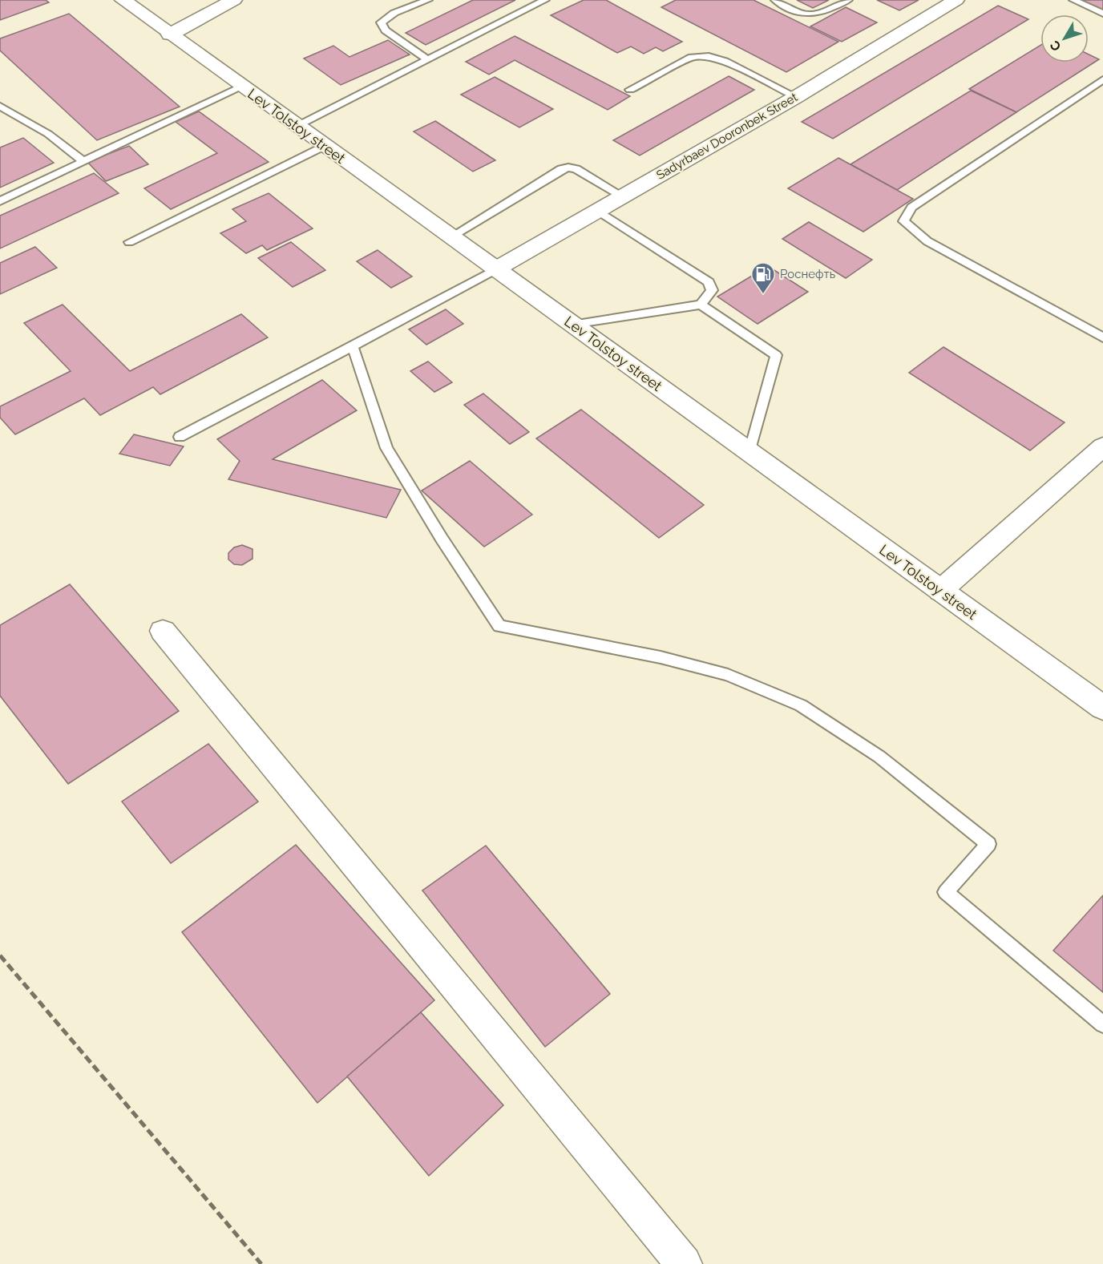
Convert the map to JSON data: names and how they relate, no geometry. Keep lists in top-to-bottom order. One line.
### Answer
{"streets":{"main road":["Lev Tolstoy street","Sadyrbaev Dooronbek Street"]},"crossings":[["Lev Tolstoy street","Sadyrbaev Dooronbek Street"]],"places":{"fuel station":["Роснефть"]},"north":"bottom left"}
